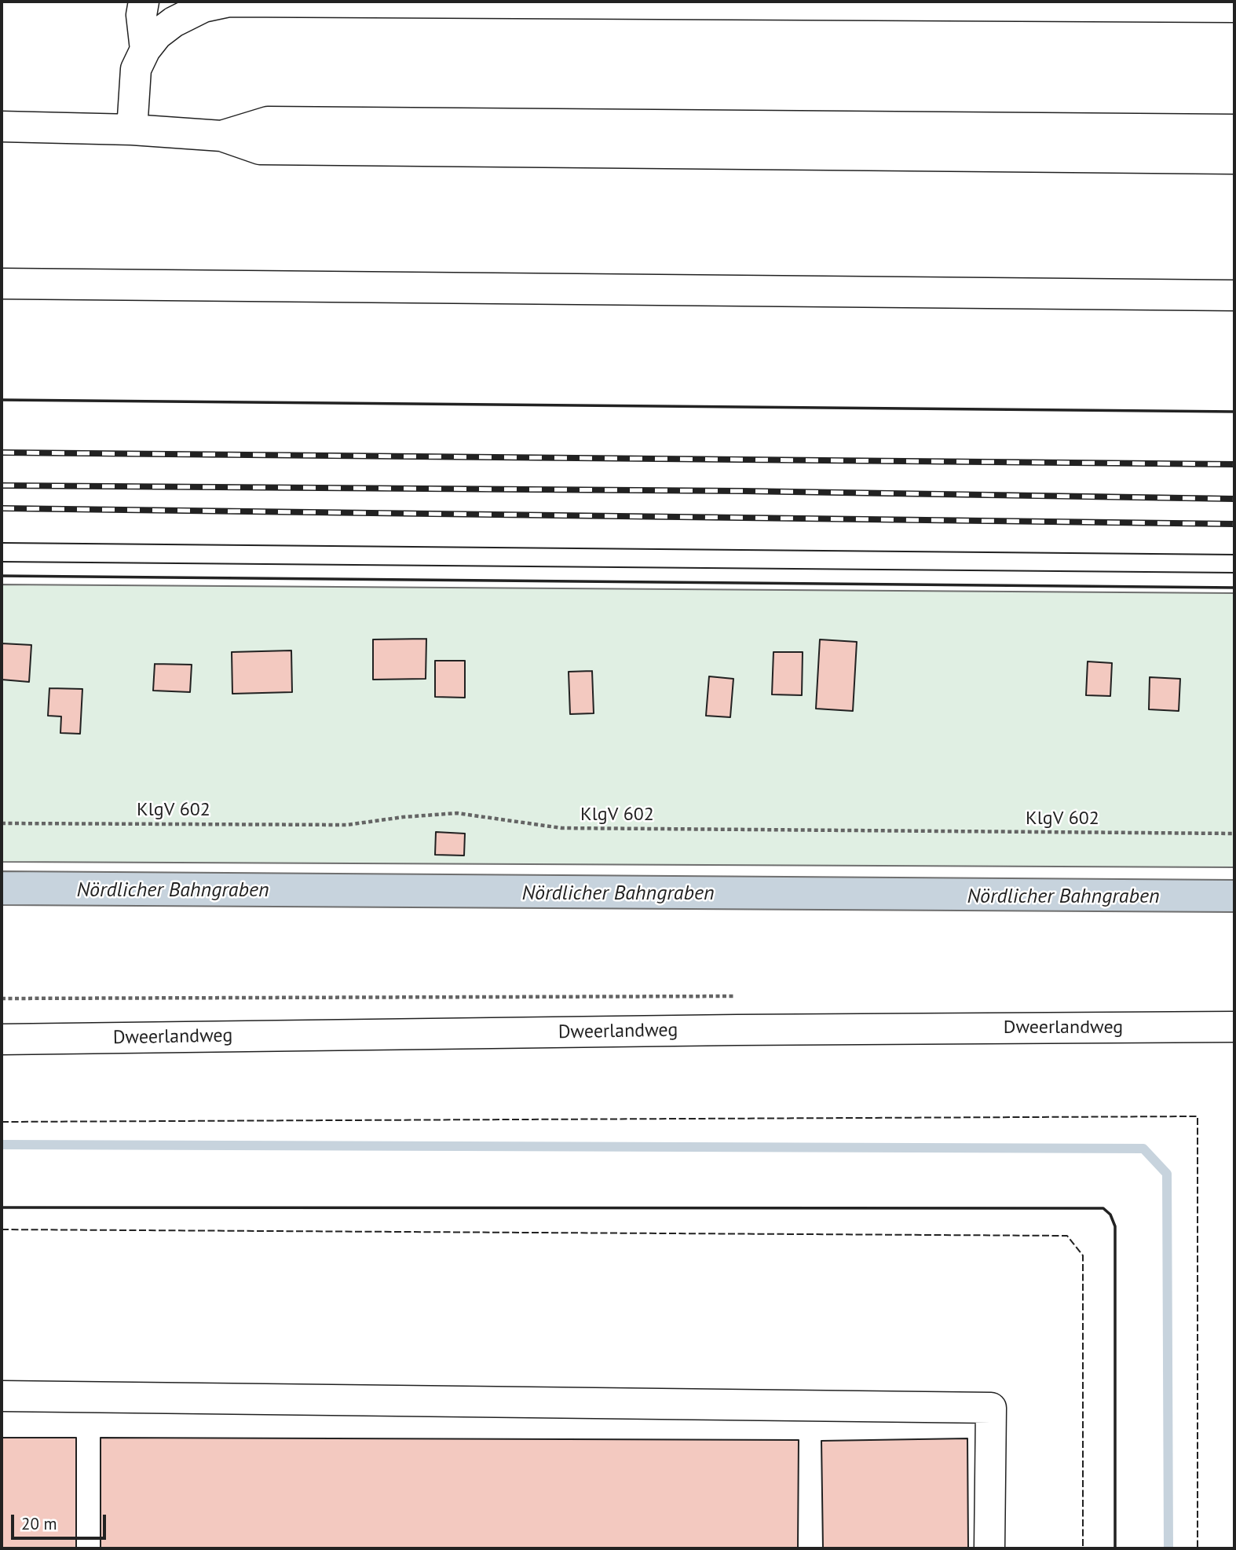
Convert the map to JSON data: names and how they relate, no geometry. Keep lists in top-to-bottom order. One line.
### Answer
{"streets":{"street":["Dweerlandweg"],"path":["KlgV 602"]},"water":["Nördlicher Bahngraben"],"scale_bar":"20 m"}
